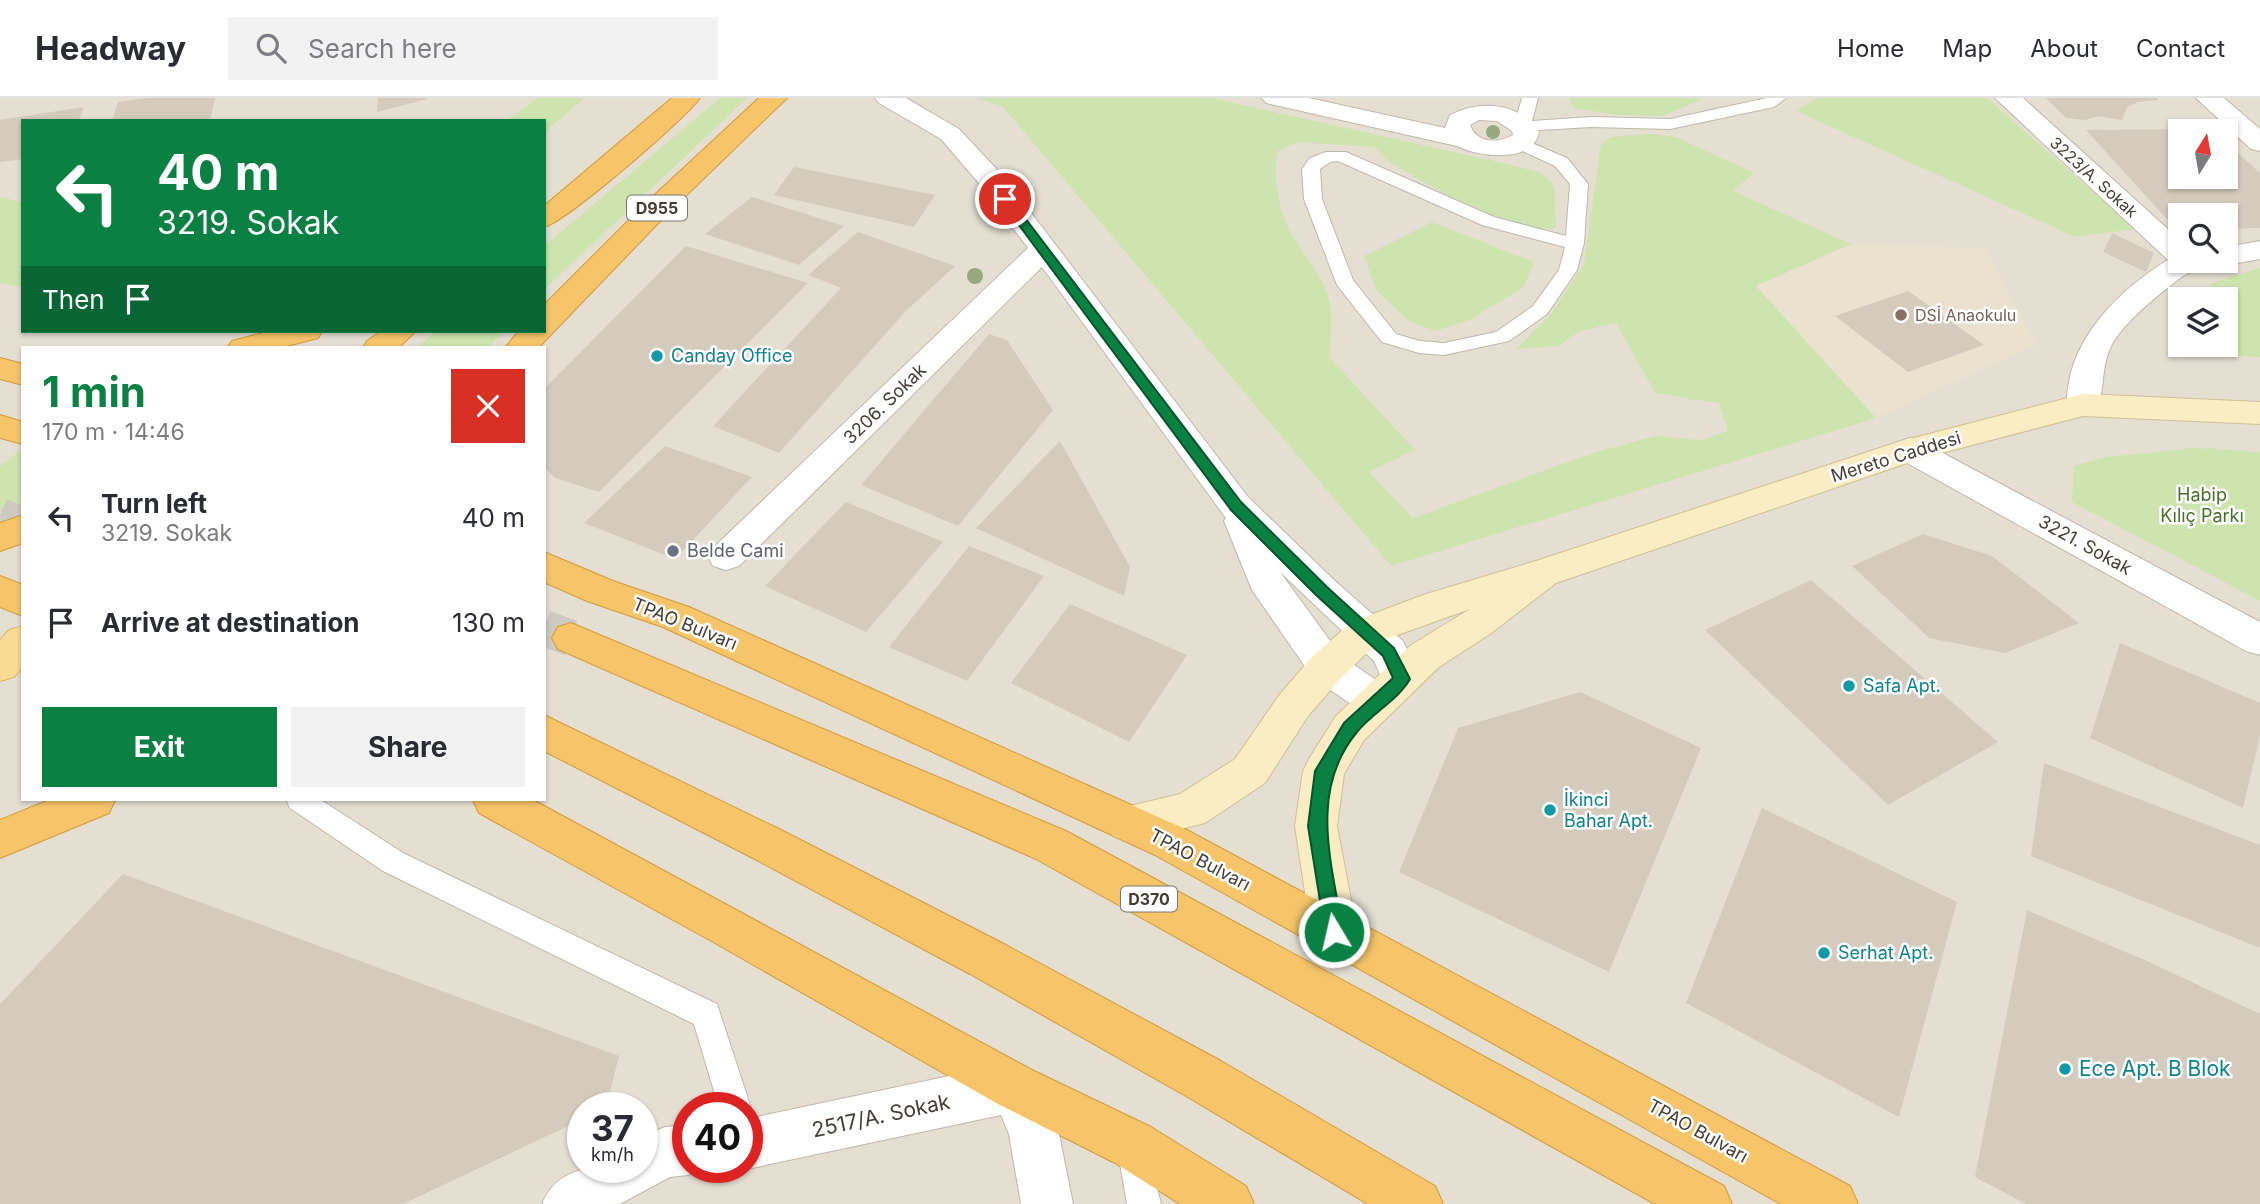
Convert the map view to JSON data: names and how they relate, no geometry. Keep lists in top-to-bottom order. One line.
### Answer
{"streets":{"highway":["D955","TPAO Bulvarı","D370"],"street":["3223/A. Sokak","3206. Sokak","Mereto Caddesi","3221. Sokak","2517/A. Sokak"]},"crossings":[["Mereto Caddesi","3221. Sokak"],["Mereto Caddesi","TPAO Bulvarı"]],"parks":["Habip Kılıç Parkı"],"places":["DSİ Anaokulu","Canday Office","Belde Cami","Safa Apt.","İkinci Bahar Apt.","Serhat Apt.","Ece Apt. B Blok"],"north":"top","page":{"header":"Headway","search":"Search here","nav":["Home","Map","About","Contact"],"turn":["40 m","3219. Sokak"],"then":"Then","heading":["1 min","170 m · 14:46"],"list":[{"name":"Turn left","note":"3219. Sokak","value":"40 m"},{"name":"Arrive at destination","value":"130 m"}],"buttons":["Exit","Share"],"speed":"37 km/h","limit":"40"}}
